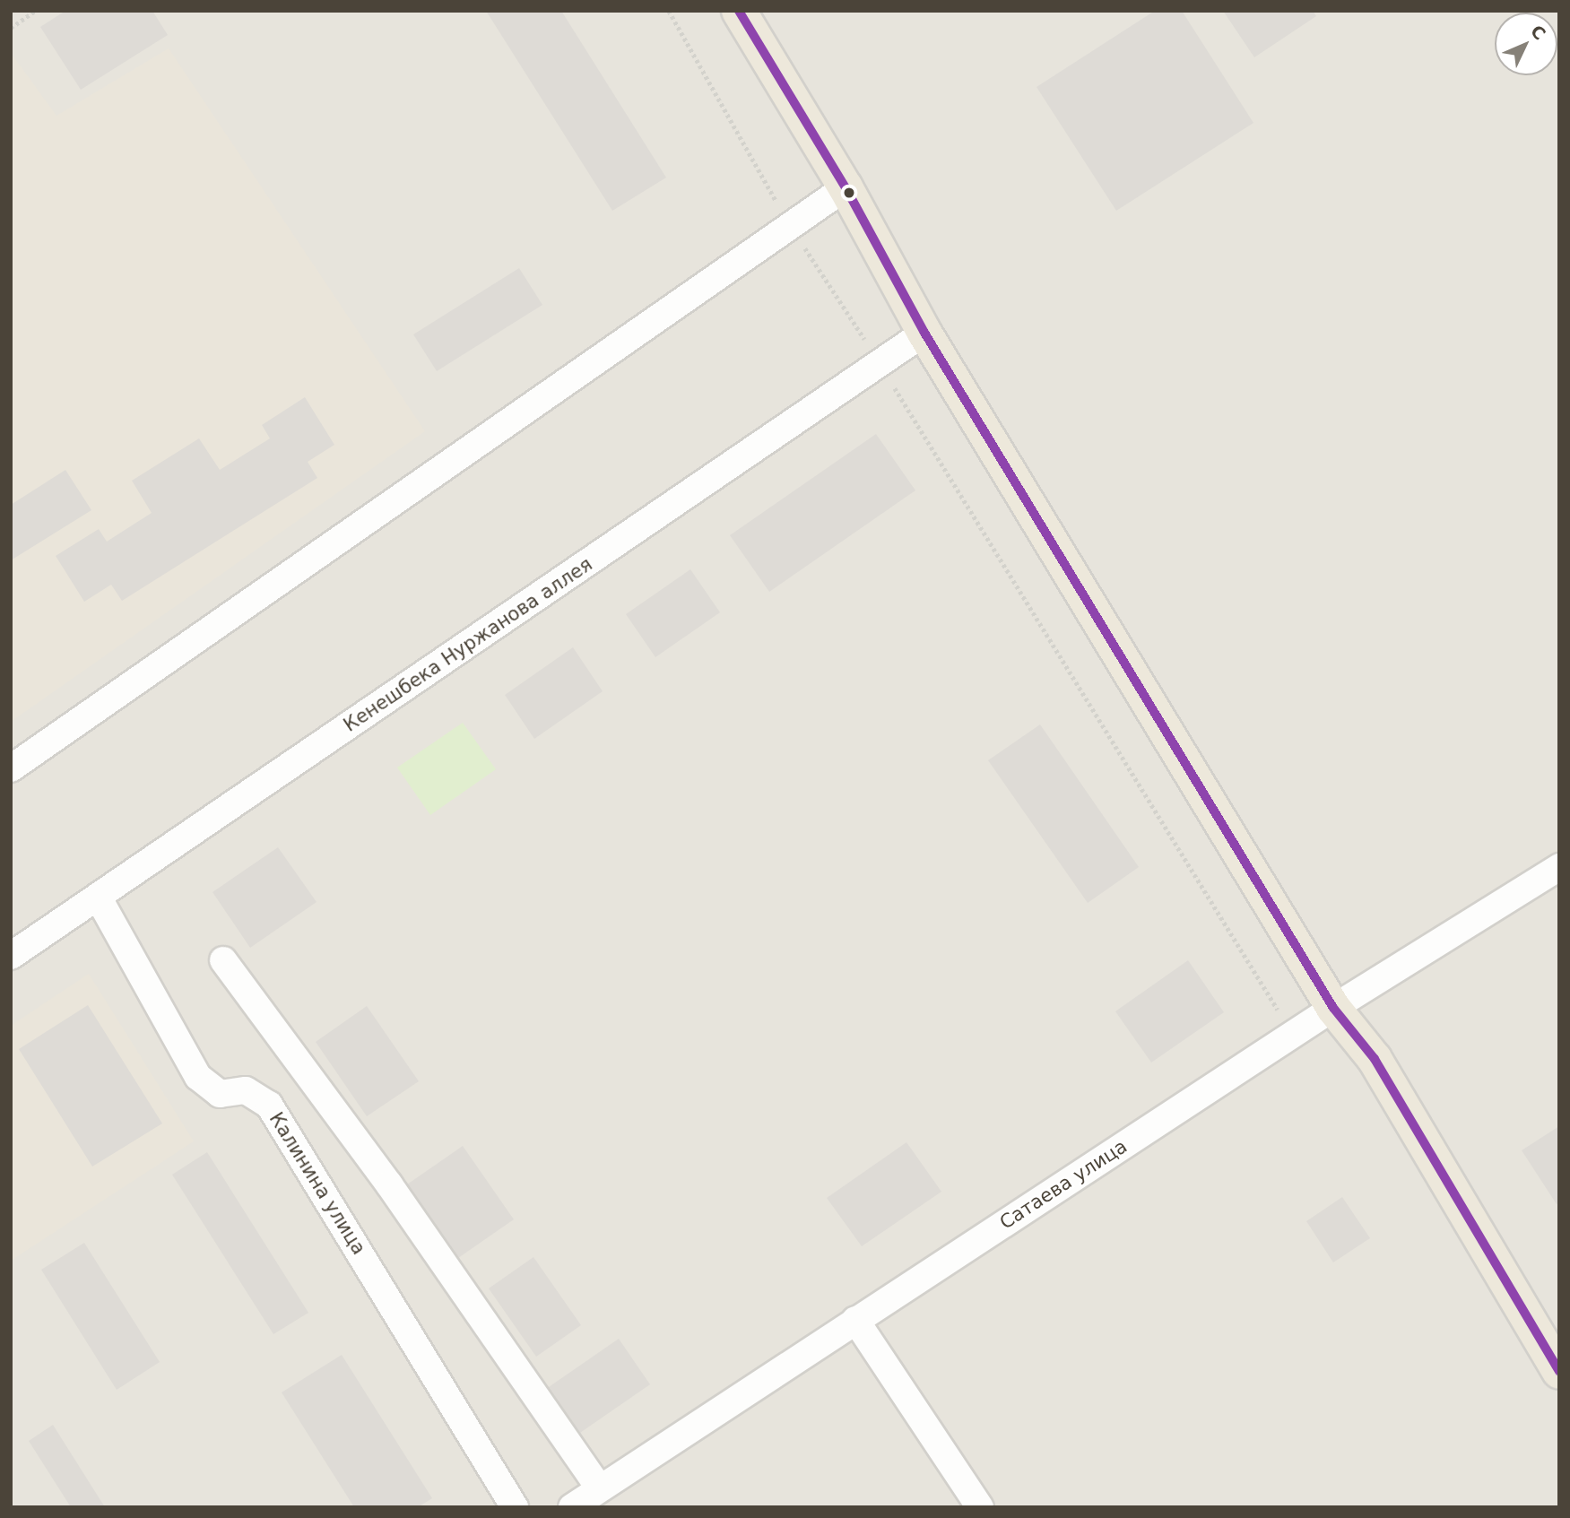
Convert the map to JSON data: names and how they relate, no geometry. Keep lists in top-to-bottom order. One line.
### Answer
{"streets":{"street":["Кенешбека Нуржанова аллея","Калинина улица","Сатаева улица"]},"crossings":[["Кенешбека Нуржанова аллея","Калинина улица"]],"north":"top right"}
